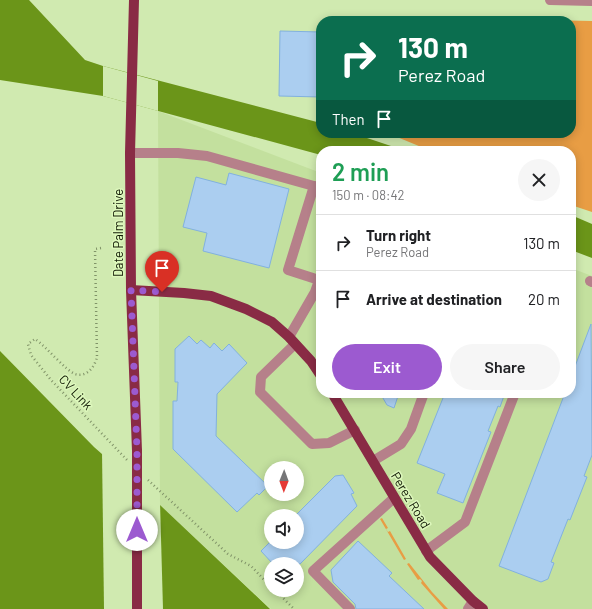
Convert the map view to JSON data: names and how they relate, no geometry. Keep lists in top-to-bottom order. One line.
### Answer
{"streets":{"main road":["Date Palm Drive","Perez Road"],"path":["CV Link"]},"north":"bottom","page":{"turn":["130 m","Perez Road"],"then":"Then","heading":["2 min","150 m · 08:42"],"list":[{"name":"Turn right","note":"Perez Road","value":"130 m"},{"name":"Arrive at destination","value":"20 m"}],"buttons":["Exit","Share"]}}
